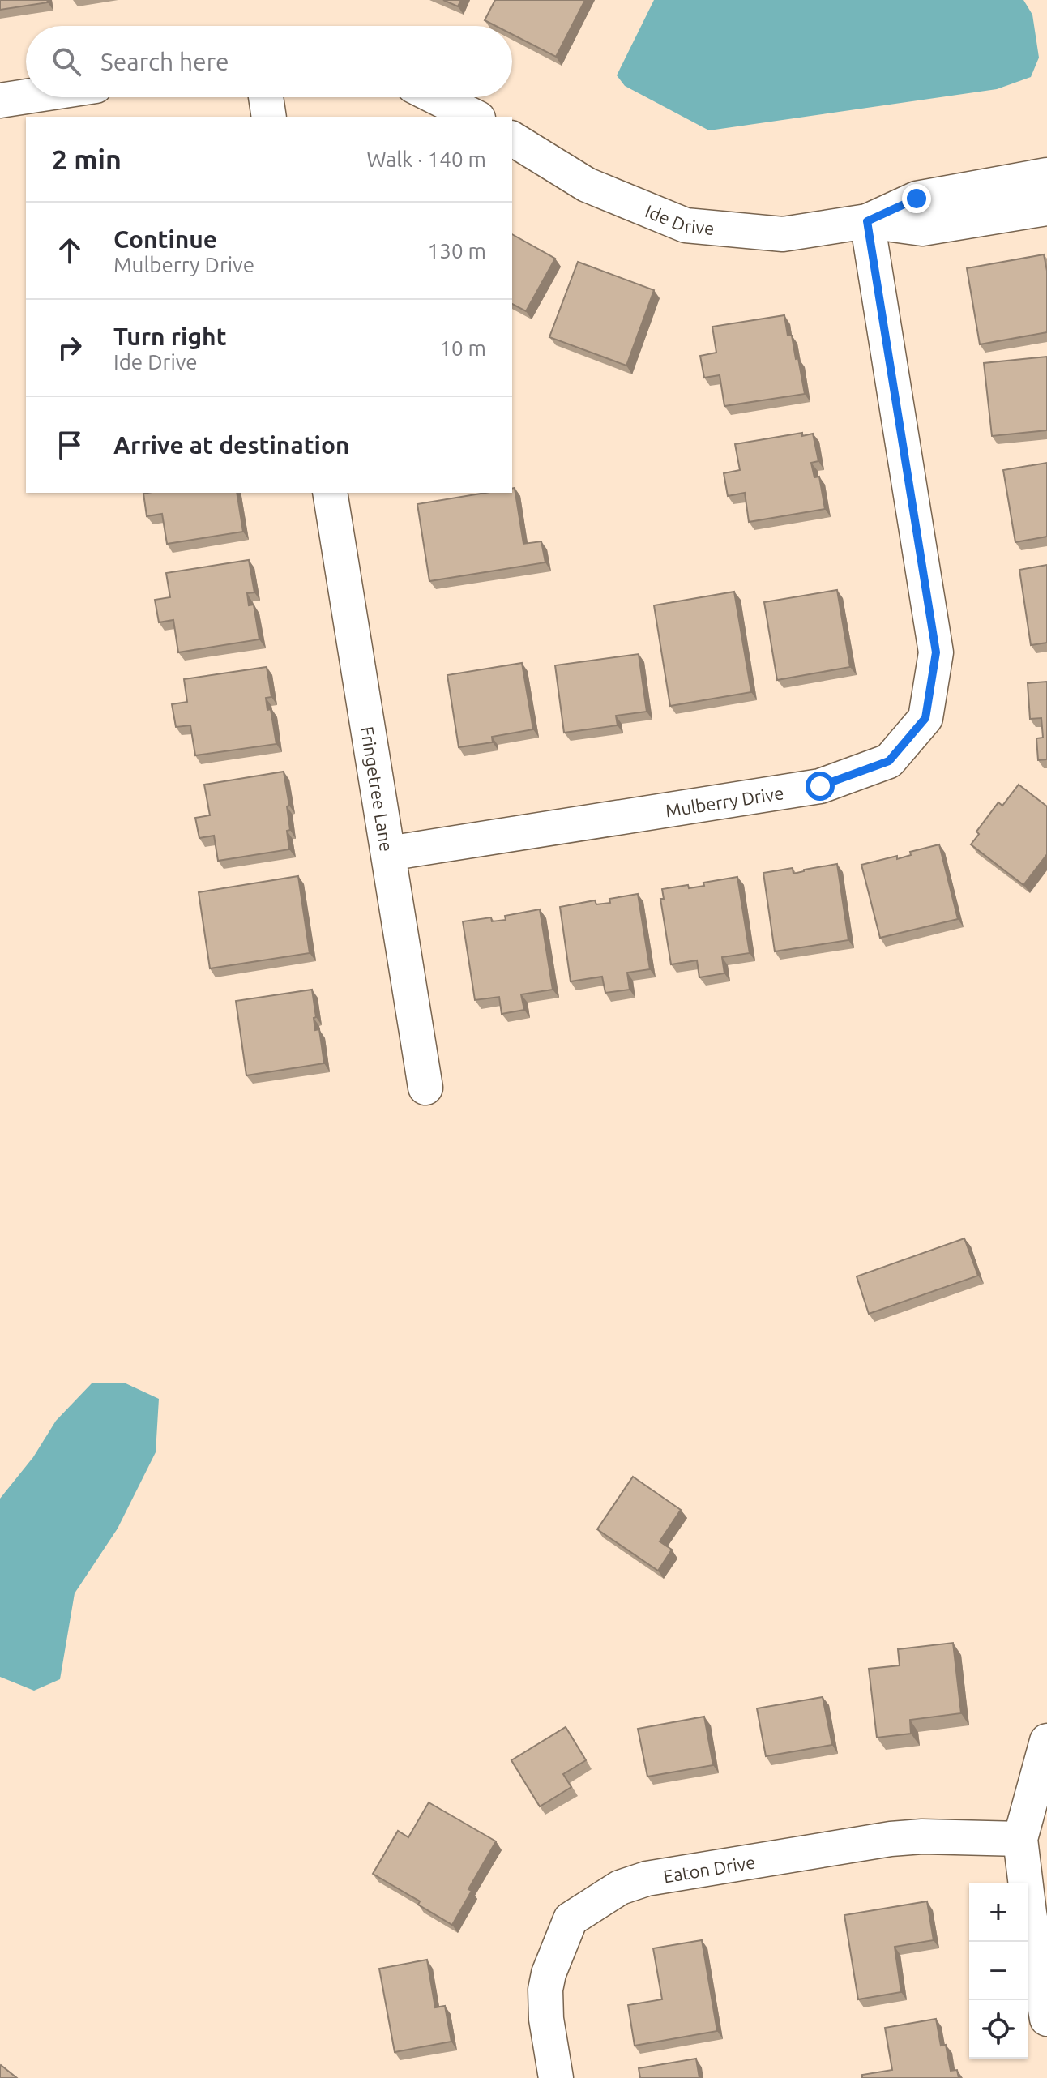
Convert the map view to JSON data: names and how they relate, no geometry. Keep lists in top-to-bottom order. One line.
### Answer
{"streets":{"street":["Ide Drive","Fringetree Lane","Mulberry Drive","Eaton Drive"]},"crossings":[["Ide Drive","Mulberry Drive"],["Fringetree Lane","Mulberry Drive"]],"page":{"search":"Search here","heading":["2 min","Walk · 140 m"],"list":[["Continue","Mulberry Drive","130 m"],["Turn right","Ide Drive","10 m"],"Arrive at destination"],"map_buttons":["+","−"]}}
